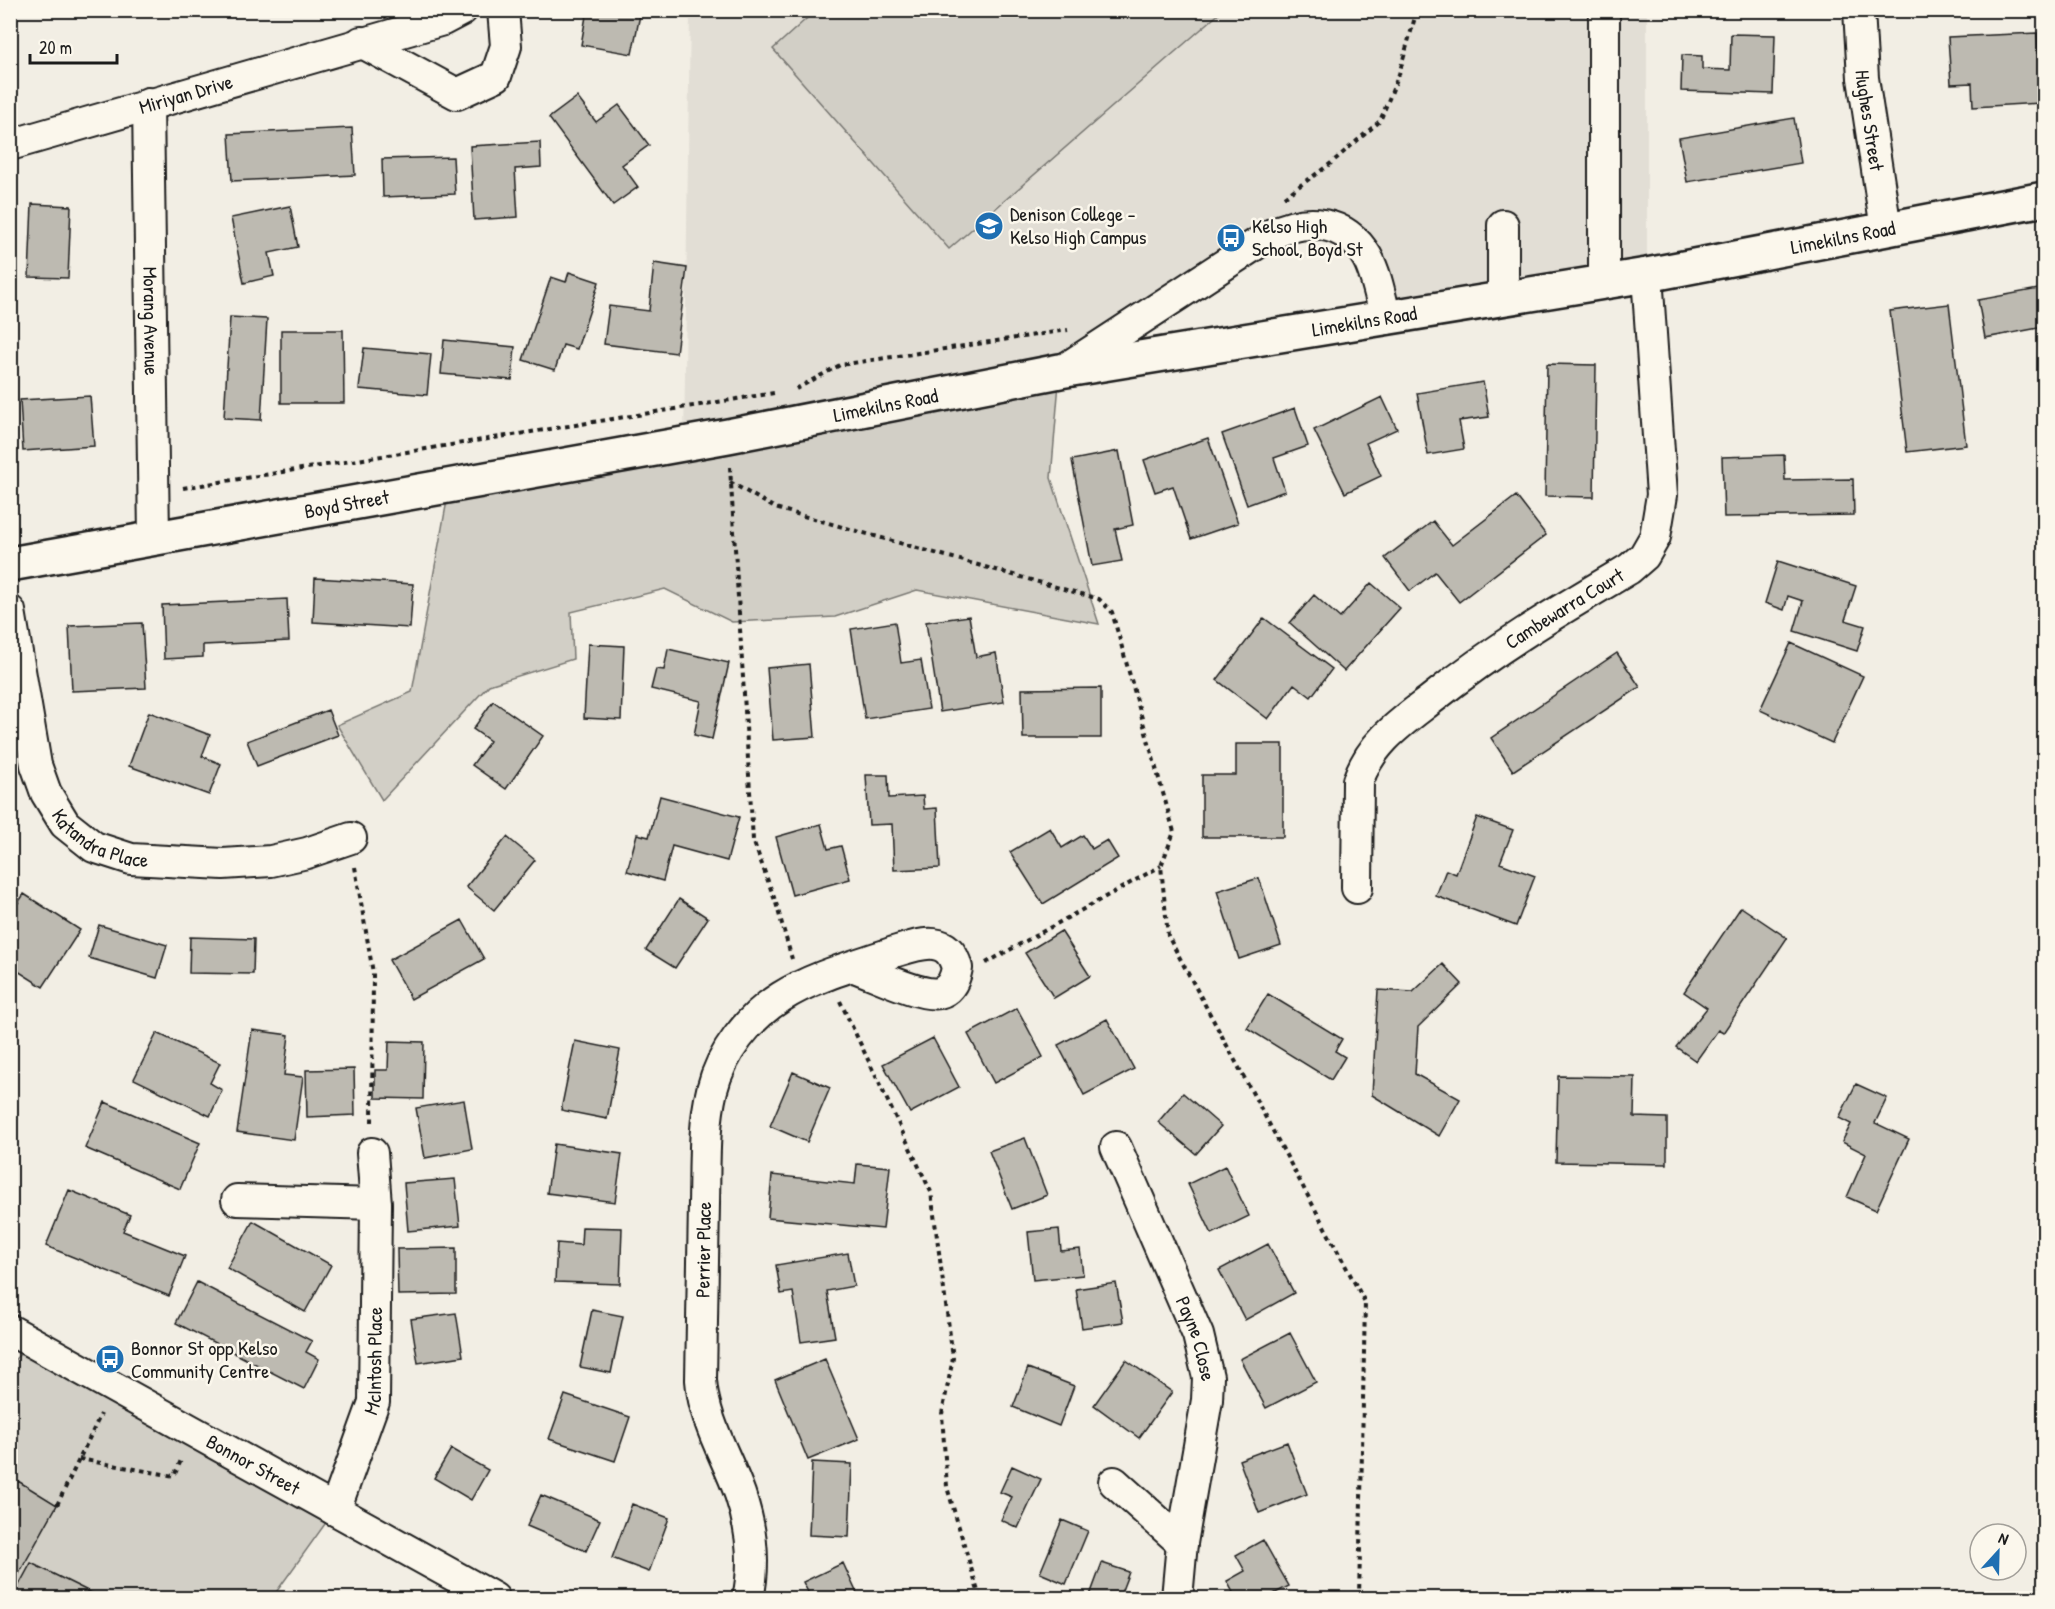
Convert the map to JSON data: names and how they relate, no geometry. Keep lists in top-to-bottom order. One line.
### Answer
{"streets":{"main road":["Limekilns Road","Boyd Street"],"street":["Miriyan Drive","Hughes Street","Morang Avenue","Cambewarra Court","Katandra Place","Perrier Place","Payne Close","McIntosh Place","Bonnor Street"]},"crossings":[["Miriyan Drive","Morang Avenue"],["Hughes Street","Limekilns Road"],["Limekilns Road","Boyd Street"],["Limekilns Road","Cambewarra Court"],["Morang Avenue","Boyd Street"],["McIntosh Place","Bonnor Street"]],"places":{"school or university":["Denison College - Kelso High Campus"],"bus stop":["Kelso High School, Boyd St","Bonnor St opp Kelso Community Centre"]},"scale_bar":"20 m","north":"top"}
